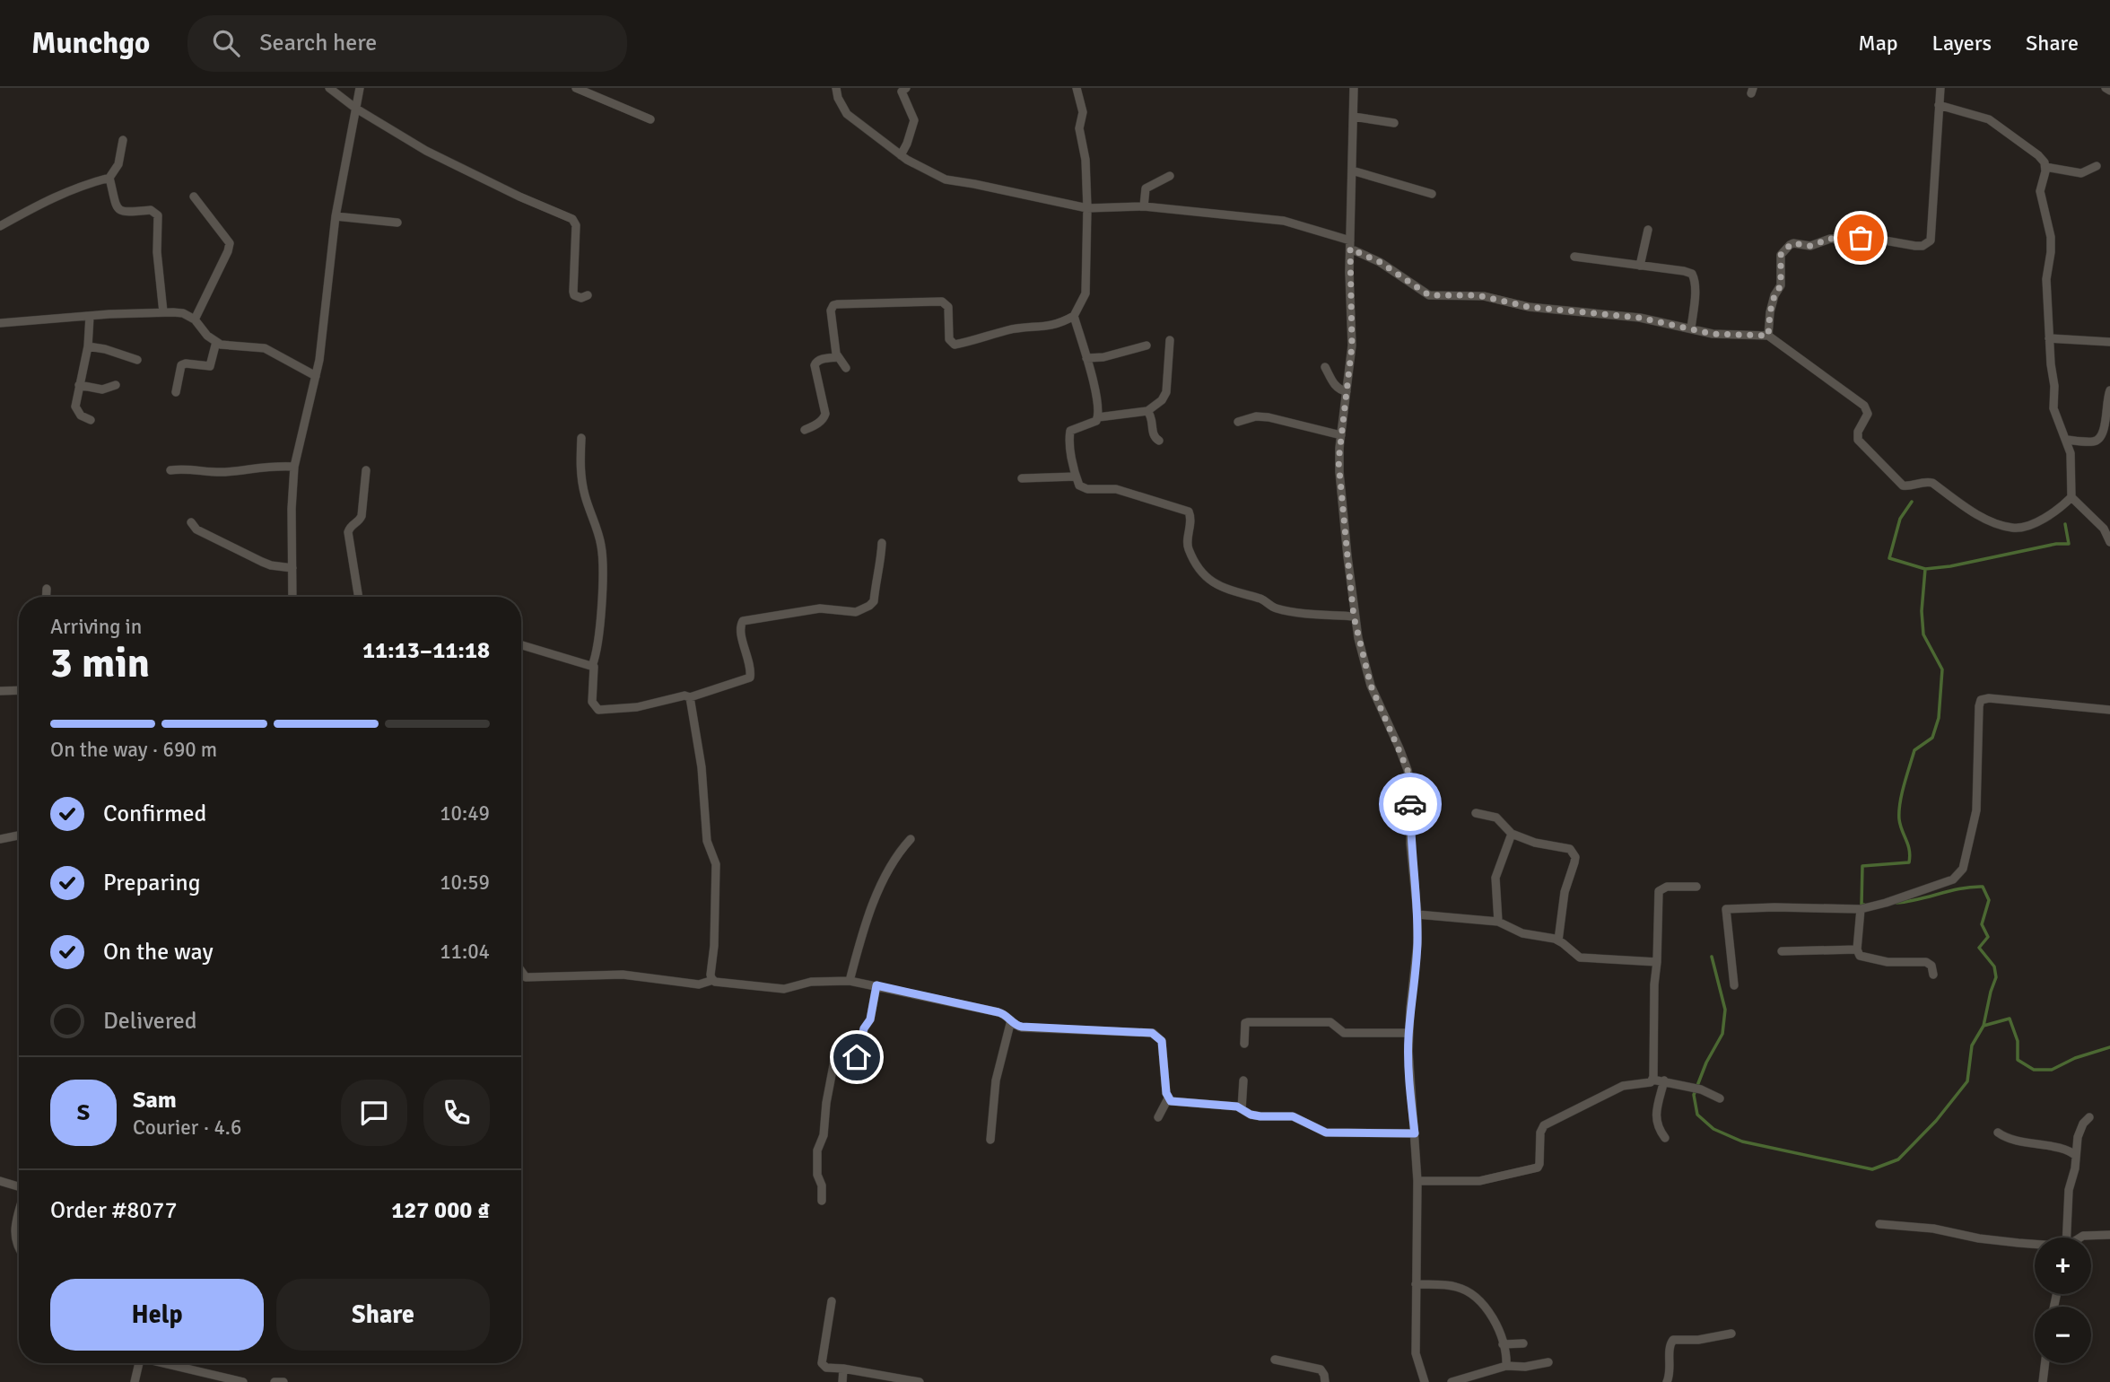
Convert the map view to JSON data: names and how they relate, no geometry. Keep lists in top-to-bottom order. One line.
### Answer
{"page":{"header":"Munchgo","search":"Search here","nav":["Map","Layers","Share"],"heading":["3 min","Arriving in","11:13–11:18"],"panel":["Sam","Courier · 4.6","Order #8077","127 000 ₫"],"bar":"On the way · 690 m","list":[["Confirmed","10:49"],["Preparing","10:59"],["On the way","11:04"],"Delivered"],"round":"S","map_buttons":["+","−"],"buttons":["Help","Share"]}}
